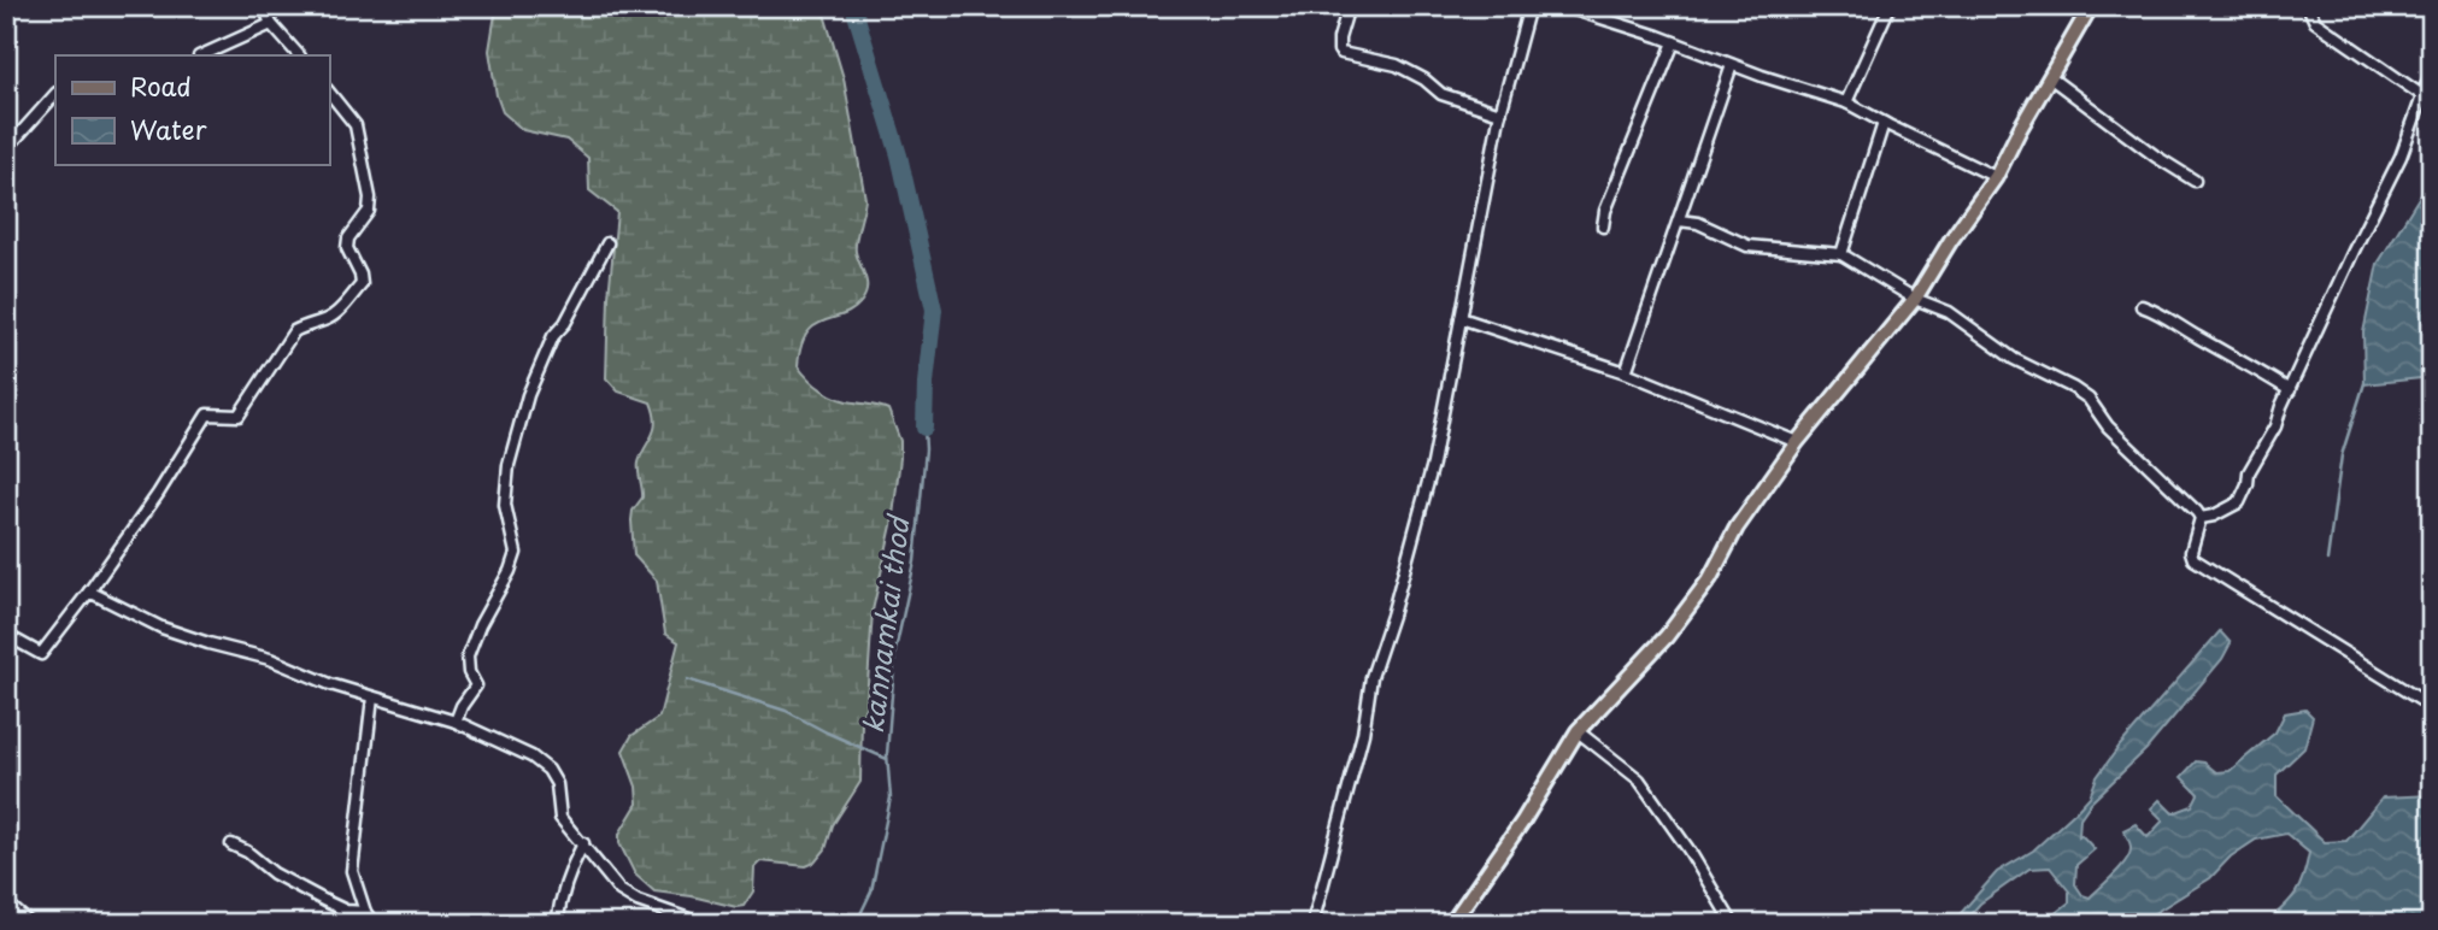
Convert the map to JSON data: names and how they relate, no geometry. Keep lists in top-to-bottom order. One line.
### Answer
{"water":["kannamkai thod"],"legend":["Road","Water"]}
